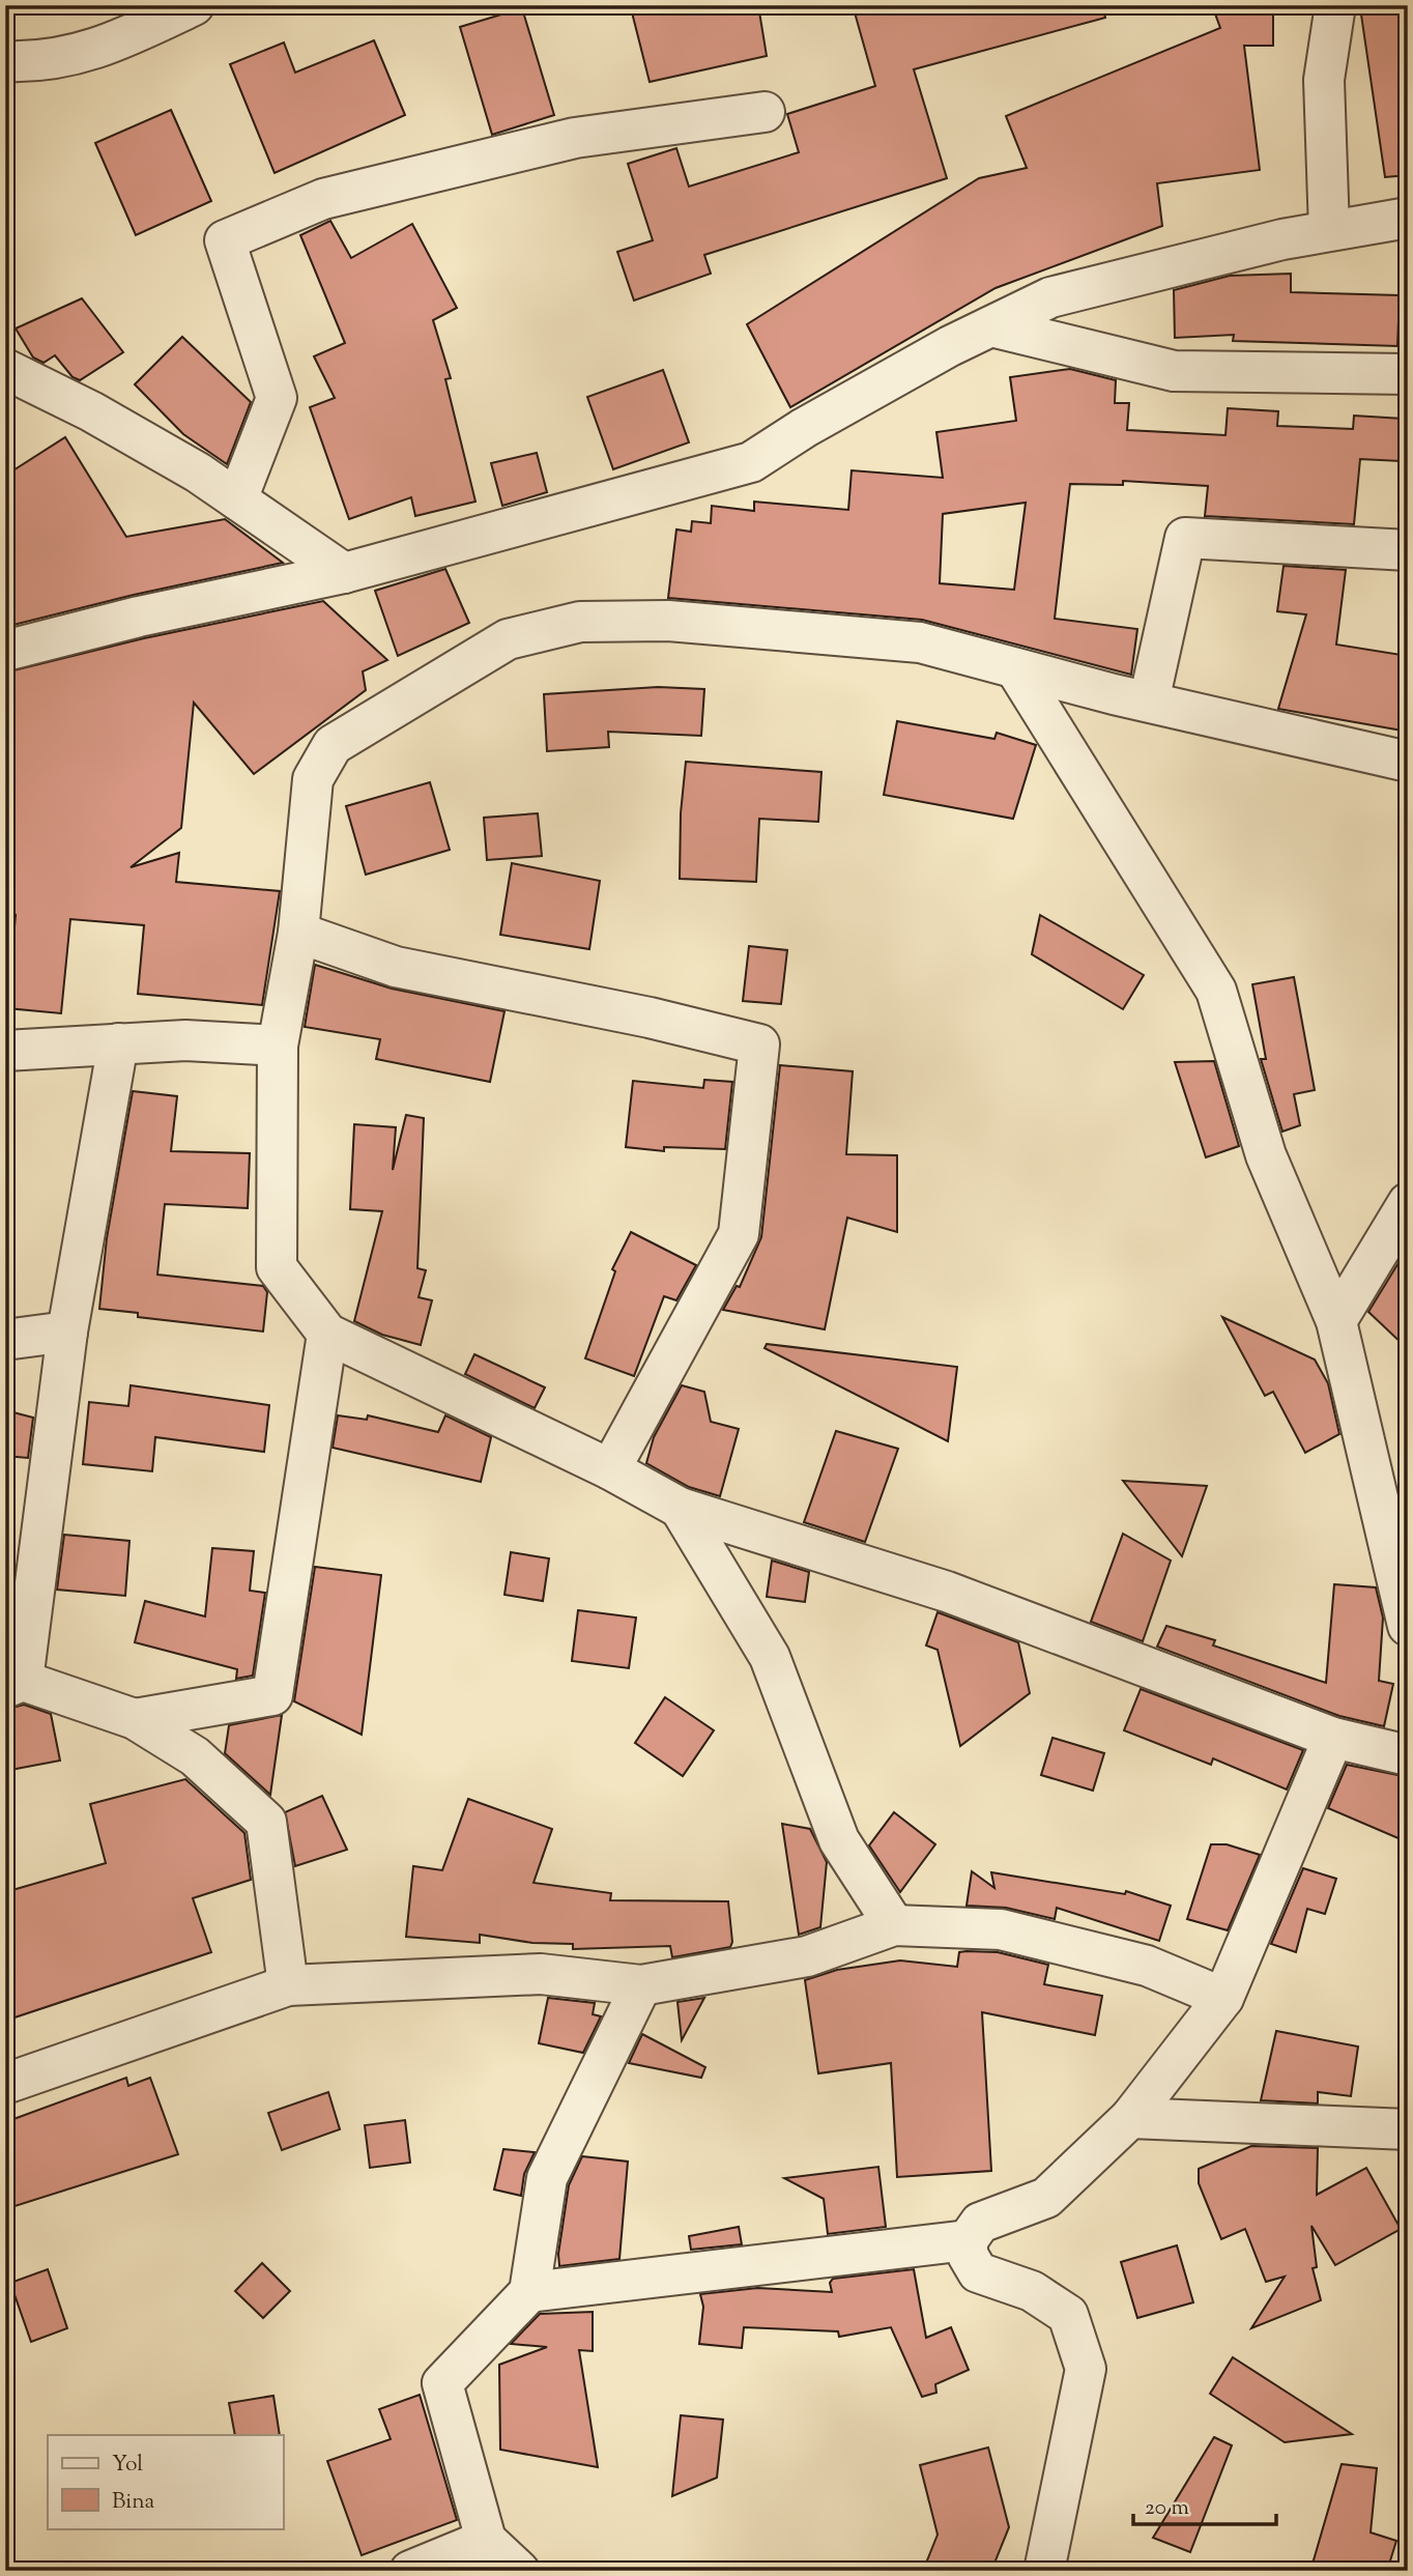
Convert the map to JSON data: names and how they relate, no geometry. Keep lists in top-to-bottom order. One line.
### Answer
{"legend":["Yol","Bina"],"scale_bar":"20 m"}
